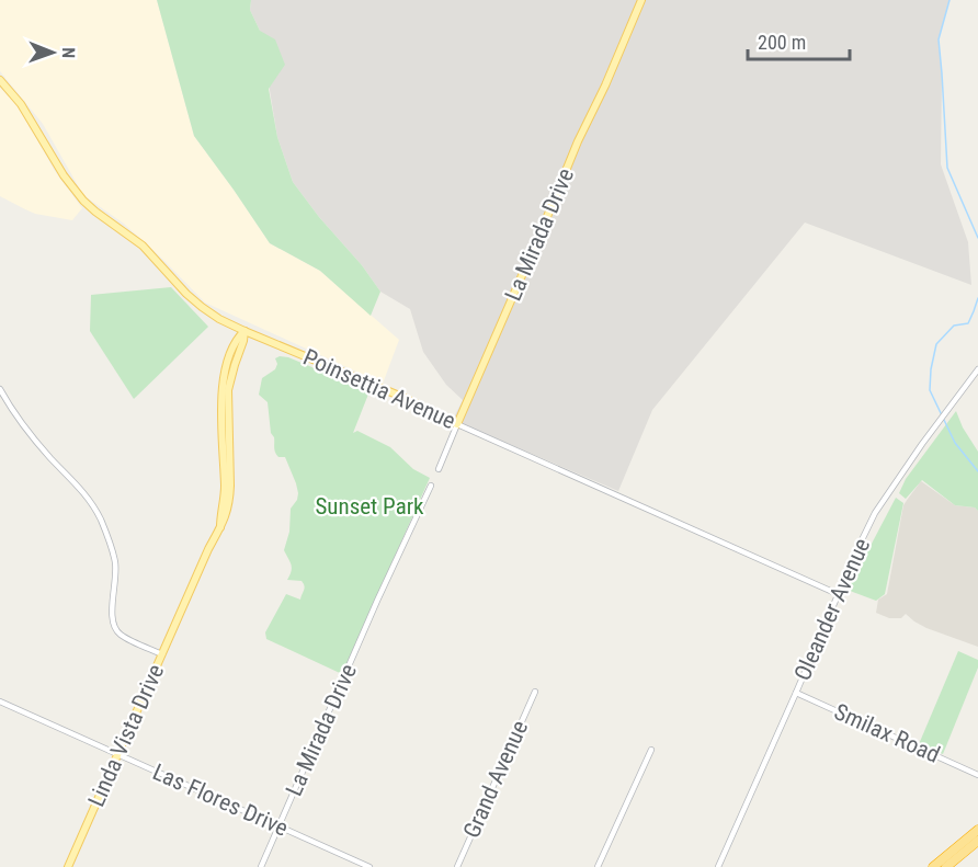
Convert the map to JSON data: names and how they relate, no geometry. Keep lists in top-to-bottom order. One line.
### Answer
{"streets":{"main road":["La Mirada Drive","Poinsettia Avenue","Linda Vista Drive"],"street":["Oleander Avenue","Smilax Road","Grand Avenue","Las Flores Drive"]},"crossings":[["La Mirada Drive","Poinsettia Avenue"],["La Mirada Drive","Las Flores Drive"],["Poinsettia Avenue","Oleander Avenue"],["Oleander Avenue","Smilax Road"],["Linda Vista Drive","Las Flores Drive"]],"parks":["Sunset Park"],"scale_bar":"200 m","north":"right"}
